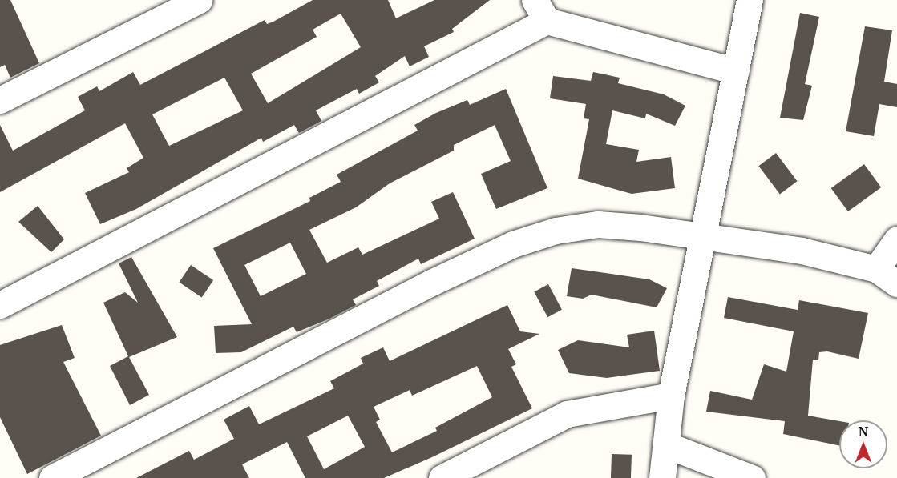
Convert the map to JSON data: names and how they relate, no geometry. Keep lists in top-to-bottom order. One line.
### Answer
{"north":"top"}
